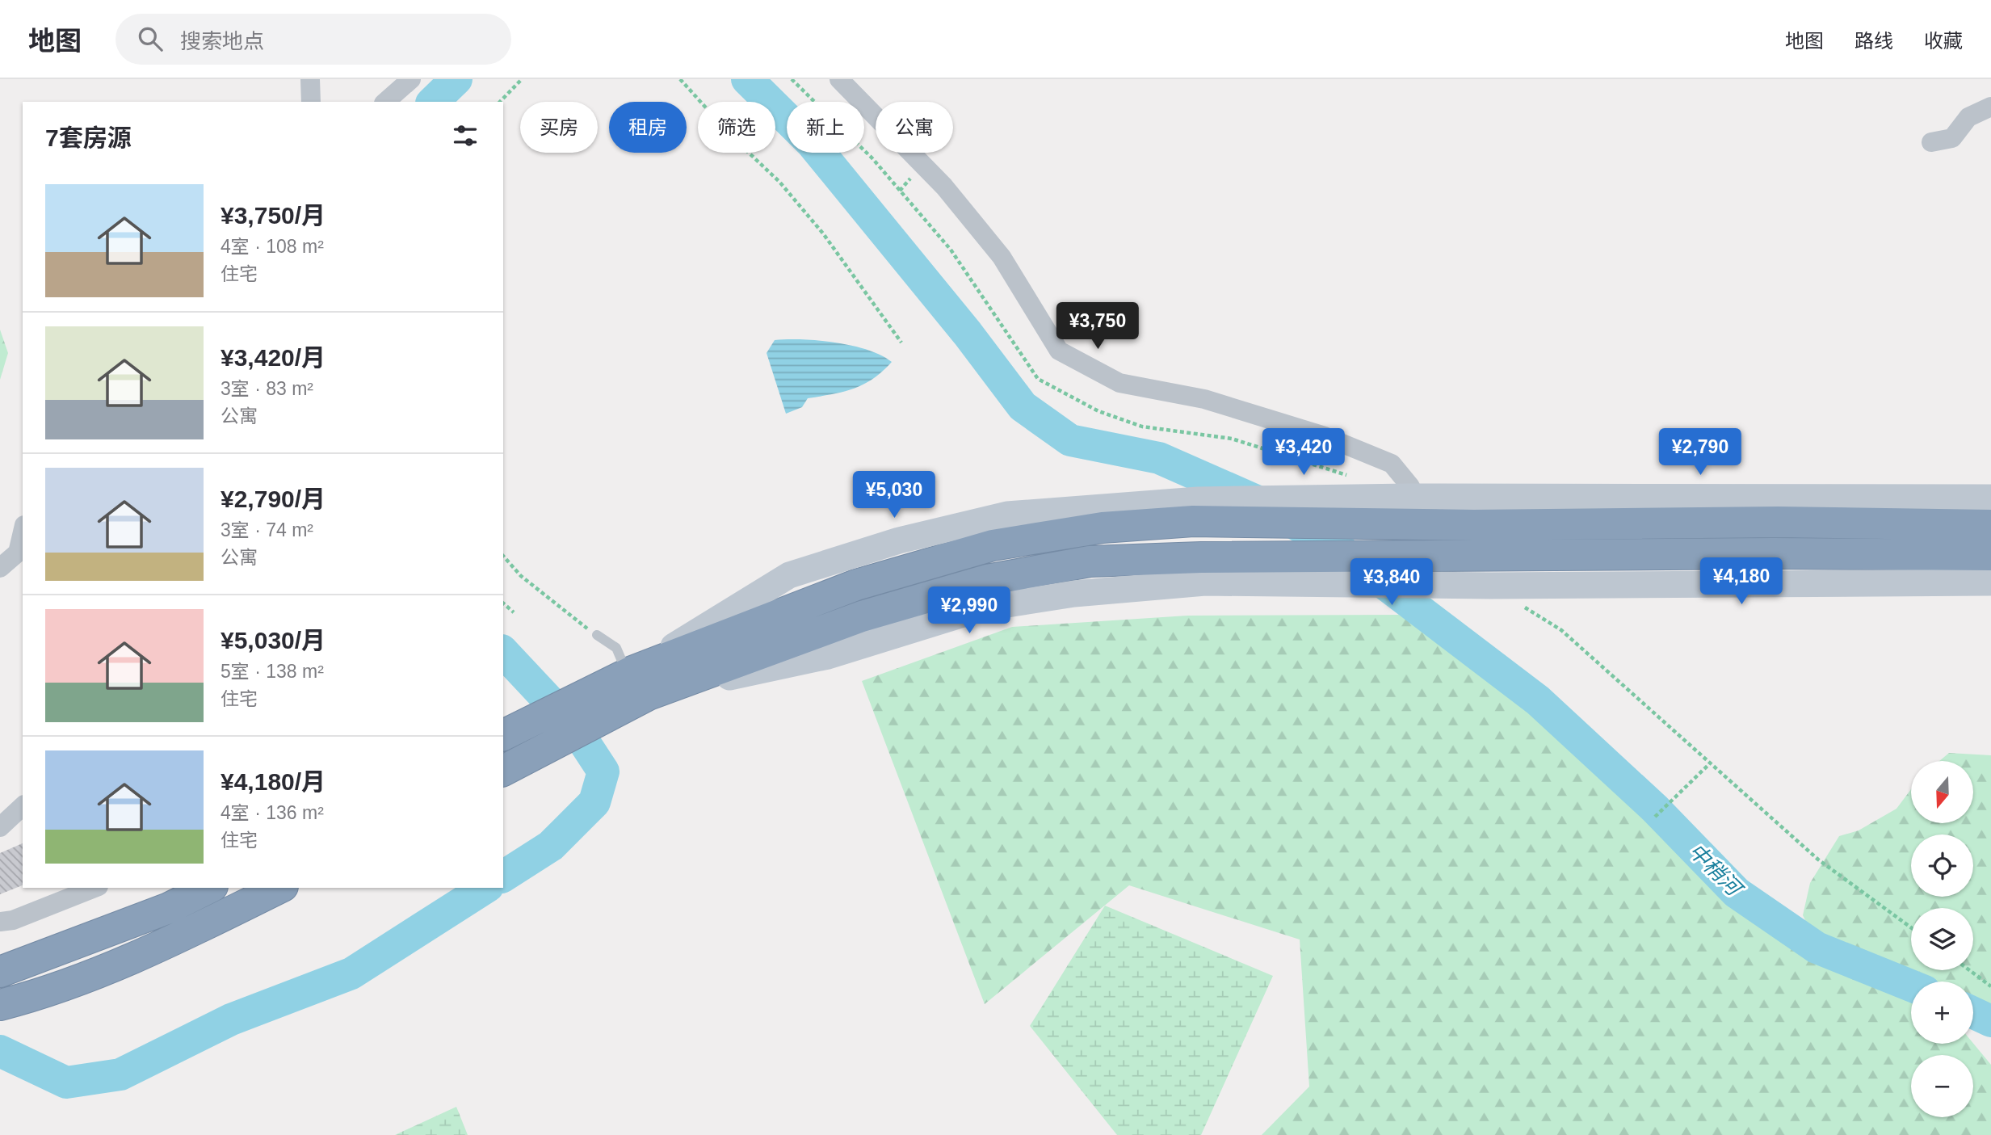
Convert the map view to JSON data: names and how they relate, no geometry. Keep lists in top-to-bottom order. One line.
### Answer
{"water":["中稍河"],"north":"bottom","page":{"header":"地图","search":"搜索地点","nav":["地图","路线","收藏"],"chip":["买房","租房","筛选","新上","公寓"],"heading":"7套房源","list":[{"name":"¥3,750/月","note":"4室 · 108 m² · 住宅"},{"name":"¥3,420/月","note":"3室 · 83 m² · 公寓"},{"name":"¥2,790/月","note":"3室 · 74 m² · 公寓"},{"name":"¥5,030/月","note":"5室 · 138 m² · 住宅"},{"name":"¥4,180/月","note":"4室 · 136 m² · 住宅"}],"price":["¥3,750","¥3,420","¥2,790","¥5,030","¥4,180","¥3,840","¥2,990"],"map_buttons":["+","−"]}}
